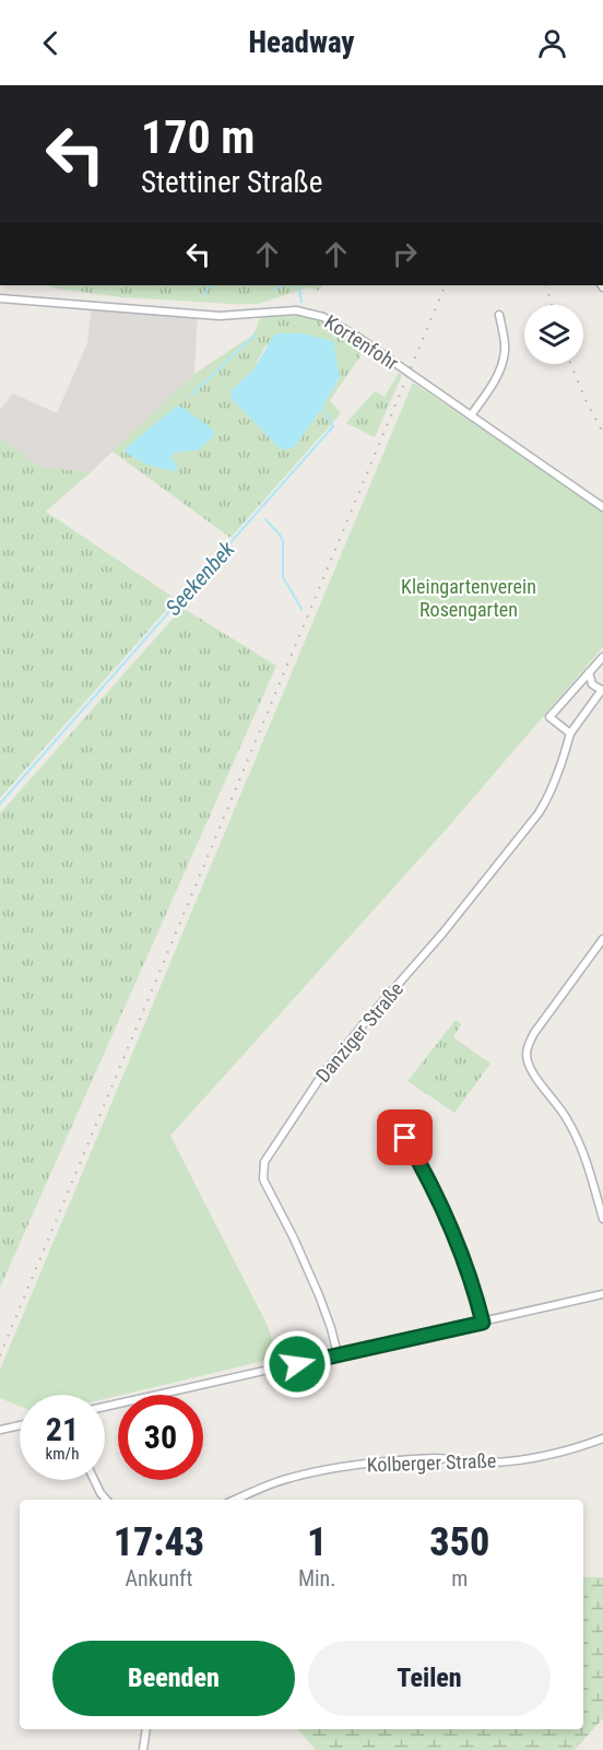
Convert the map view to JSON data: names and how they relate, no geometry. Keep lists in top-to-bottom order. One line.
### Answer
{"streets":{"street":["Kortenfohr","Danziger Straße","Kolberger Straße"]},"water":["Seekenbek"],"parks":["Kleingartenverein Rosengarten"],"page":{"header":"Headway","turn":["170 m","Stettiner Straße"],"speed":"21 km/h","limit":"30","eta":["17:43","Ankunft","1","Min.","350","m"],"buttons":["Beenden","Teilen"]}}
